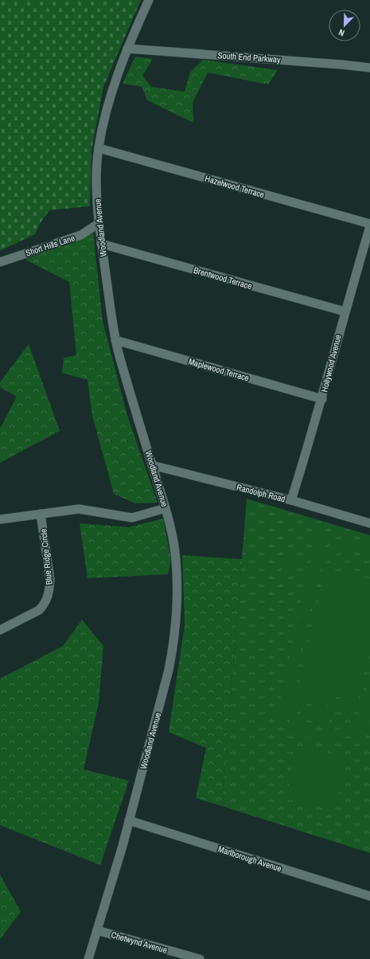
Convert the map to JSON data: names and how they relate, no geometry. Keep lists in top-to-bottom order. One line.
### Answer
{"streets":{"street":["South End Parkway","Hazelwood Terrace","Woodland Avenue","Short Hills Lane","Brentwood Terrace","Hollywood Avenue","Maplewood Terrace","Randolph Road","Blue Ridge Circle","Marlborough Avenue","Chetwynd Avenue"]},"crossings":[["South End Parkway","Woodland Avenue"],["Hazelwood Terrace","Woodland Avenue"],["Hazelwood Terrace","Hollywood Avenue"],["Woodland Avenue","Short Hills Lane"],["Woodland Avenue","Brentwood Terrace"],["Woodland Avenue","Maplewood Terrace"],["Woodland Avenue","Randolph Road"],["Woodland Avenue","Marlborough Avenue"],["Woodland Avenue","Chetwynd Avenue"],["Brentwood Terrace","Hollywood Avenue"],["Hollywood Avenue","Maplewood Terrace"],["Hollywood Avenue","Randolph Road"]],"north":"bottom left"}
